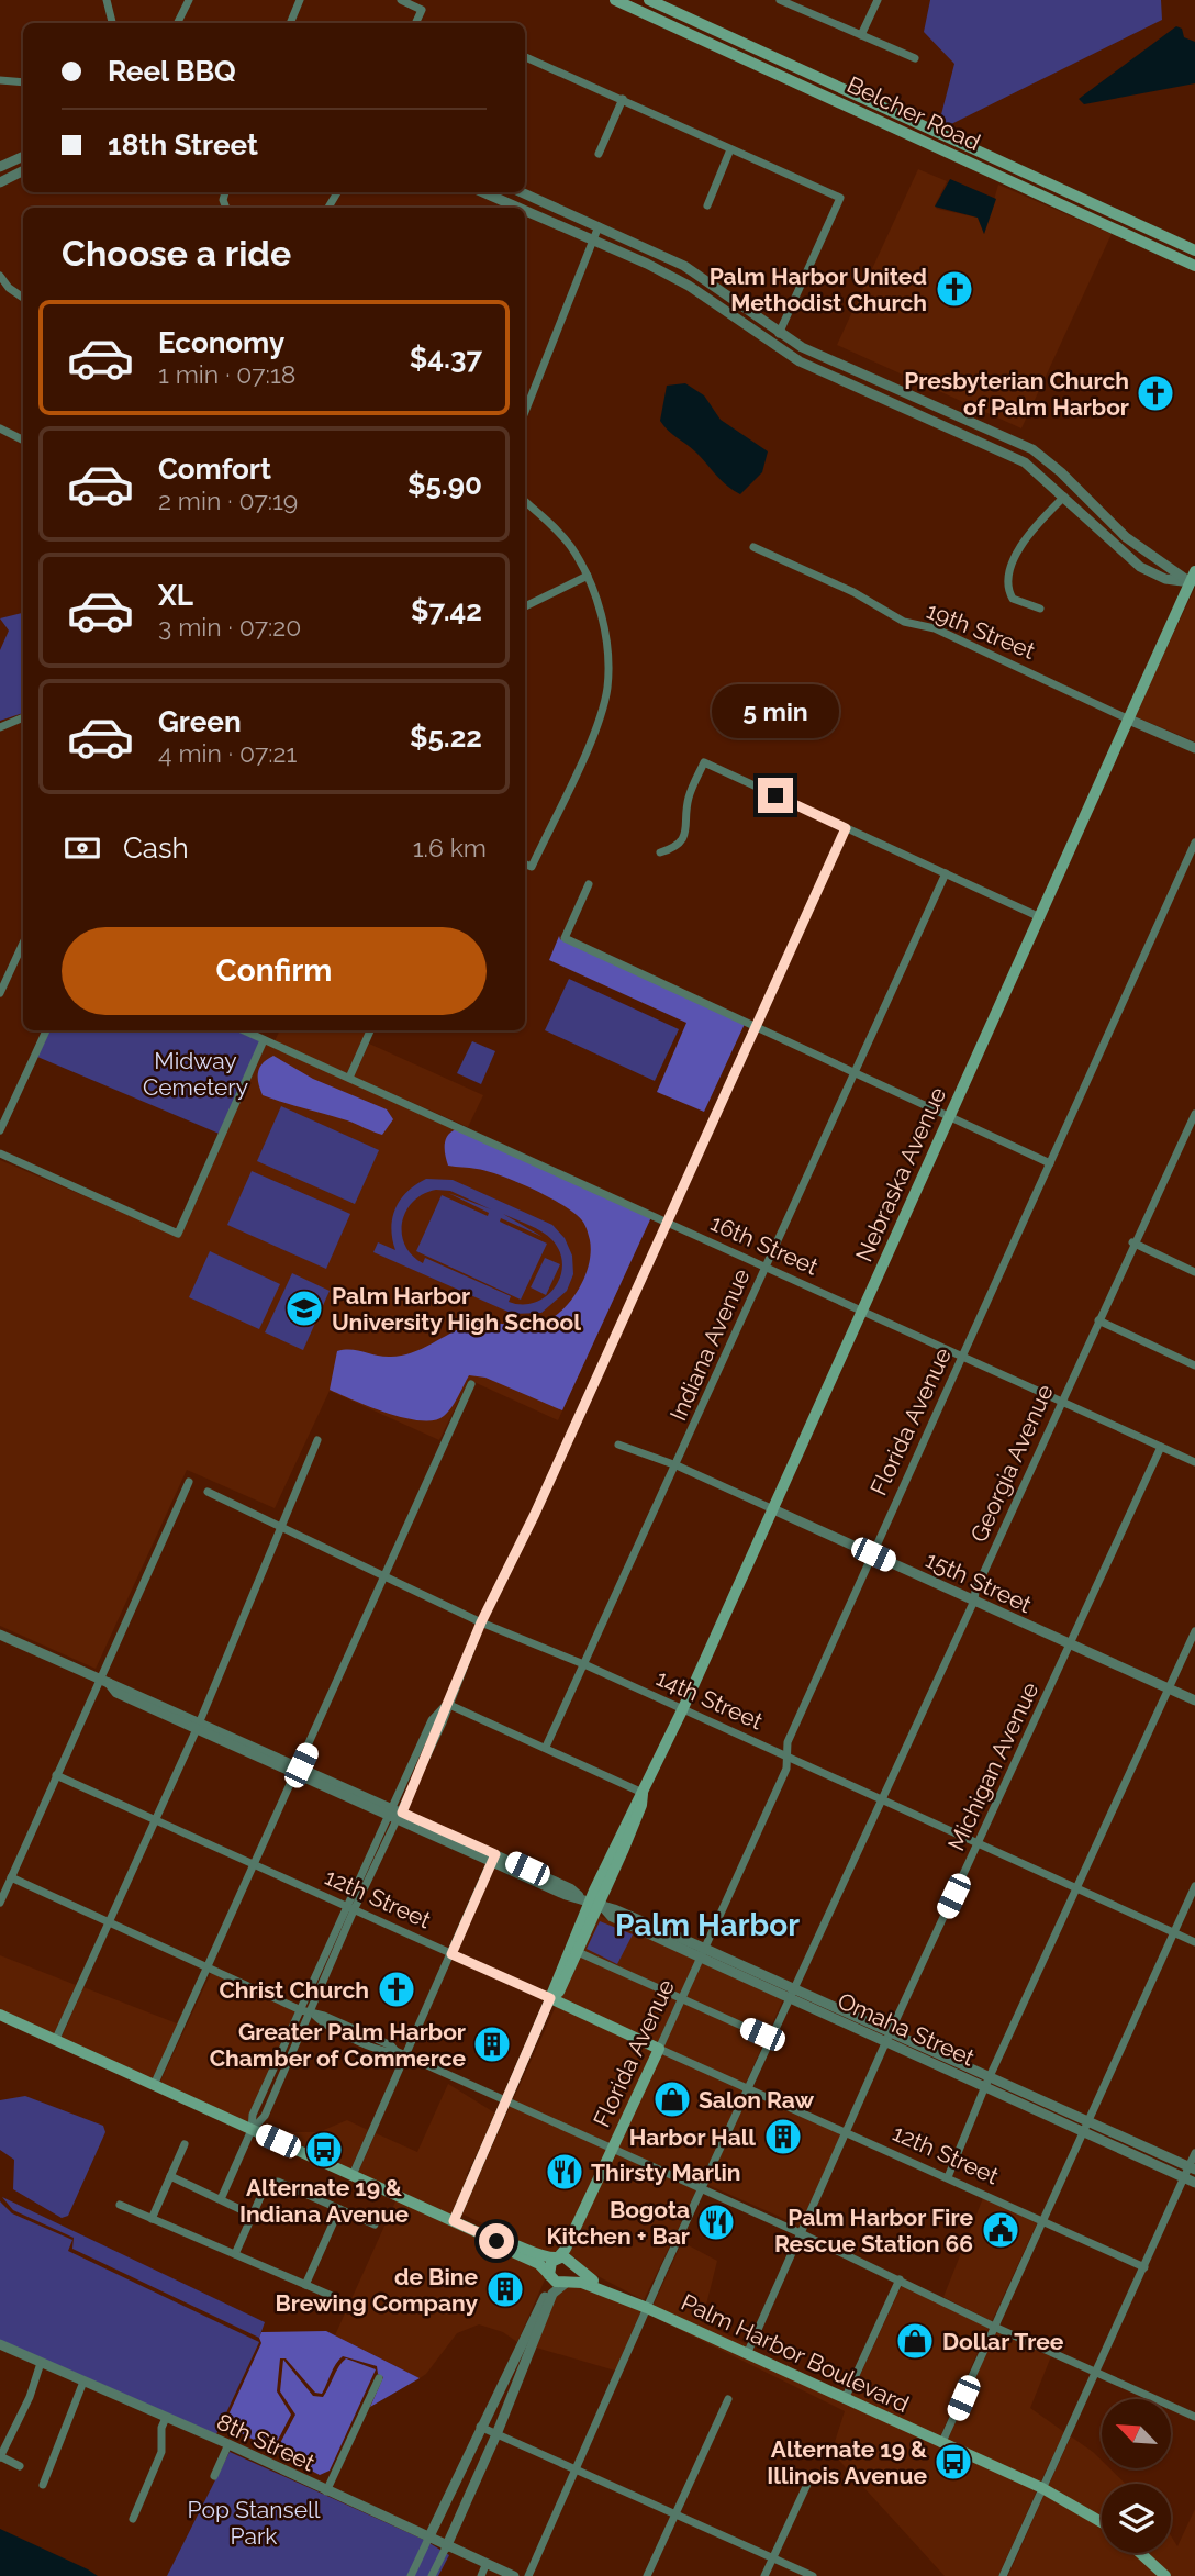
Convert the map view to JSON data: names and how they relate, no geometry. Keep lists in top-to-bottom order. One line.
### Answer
{"streets":{"main road":["Belcher Road","Nebraska Avenue","Florida Avenue","12th Street","Palm Harbor Boulevard"],"street":["19th Street","16th Street","Indiana Avenue","Georgia Avenue","15th Street","14th Street","Michigan Avenue","Omaha Street","8th Street"]},"crossings":[["19th Street","Nebraska Avenue"],["Nebraska Avenue","16th Street"],["Nebraska Avenue","15th Street"],["Nebraska Avenue","14th Street"],["Nebraska Avenue","12th Street"],["Nebraska Avenue","Omaha Street"],["16th Street","Indiana Avenue"],["16th Street","Florida Avenue"],["16th Street","Georgia Avenue"],["16th Street","Michigan Avenue"],["Indiana Avenue","15th Street"],["Indiana Avenue","14th Street"],["Florida Avenue","15th Street"],["Florida Avenue","14th Street"],["Florida Avenue","12th Street"],["Florida Avenue","Omaha Street"],["Florida Avenue","Palm Harbor Boulevard"],["Georgia Avenue","15th Street"],["Georgia Avenue","14th Street"],["Georgia Avenue","Omaha Street"],["15th Street","Michigan Avenue"],["14th Street","Michigan Avenue"],["Michigan Avenue","12th Street"],["Michigan Avenue","Omaha Street"],["Michigan Avenue","Palm Harbor Boulevard"]],"districts":["Palm Harbor"],"parks":["Midway Cemetery","Pop Stansell Park"],"places":{"church":["Palm Harbor United Methodist Church","Presbyterian Church of Palm Harbor","Christ Church"],"school or university":["Palm Harbor University High School"],"building":["Greater Palm Harbor Chamber of Commerce","Harbor Hall","de Bine Brewing Company"],"shop":["Salon Raw","Dollar Tree"],"bus stop":["Alternate 19 & Indiana Avenue","Alternate 19 & Illinois Avenue"],"restaurant":["Thirsty Marlin","Bogota Kitchen + Bar"],"public building":["Palm Harbor Fire Rescue Station 66"]},"north":"top left","page":{"banner":["Reel BBQ","18th Street"],"heading":"Choose a ride","list":[{"name":"Economy","note":"1 min · 07:18","value":"$4.37"},{"name":"Comfort","note":"2 min · 07:19","value":"$5.90"},{"name":"XL","note":"3 min · 07:20","value":"$7.42"},{"name":"Green","note":"4 min · 07:21","value":"$5.22"}],"bubble":"5 min","pay":["Cash","1.6 km"],"buttons":"Confirm"}}
